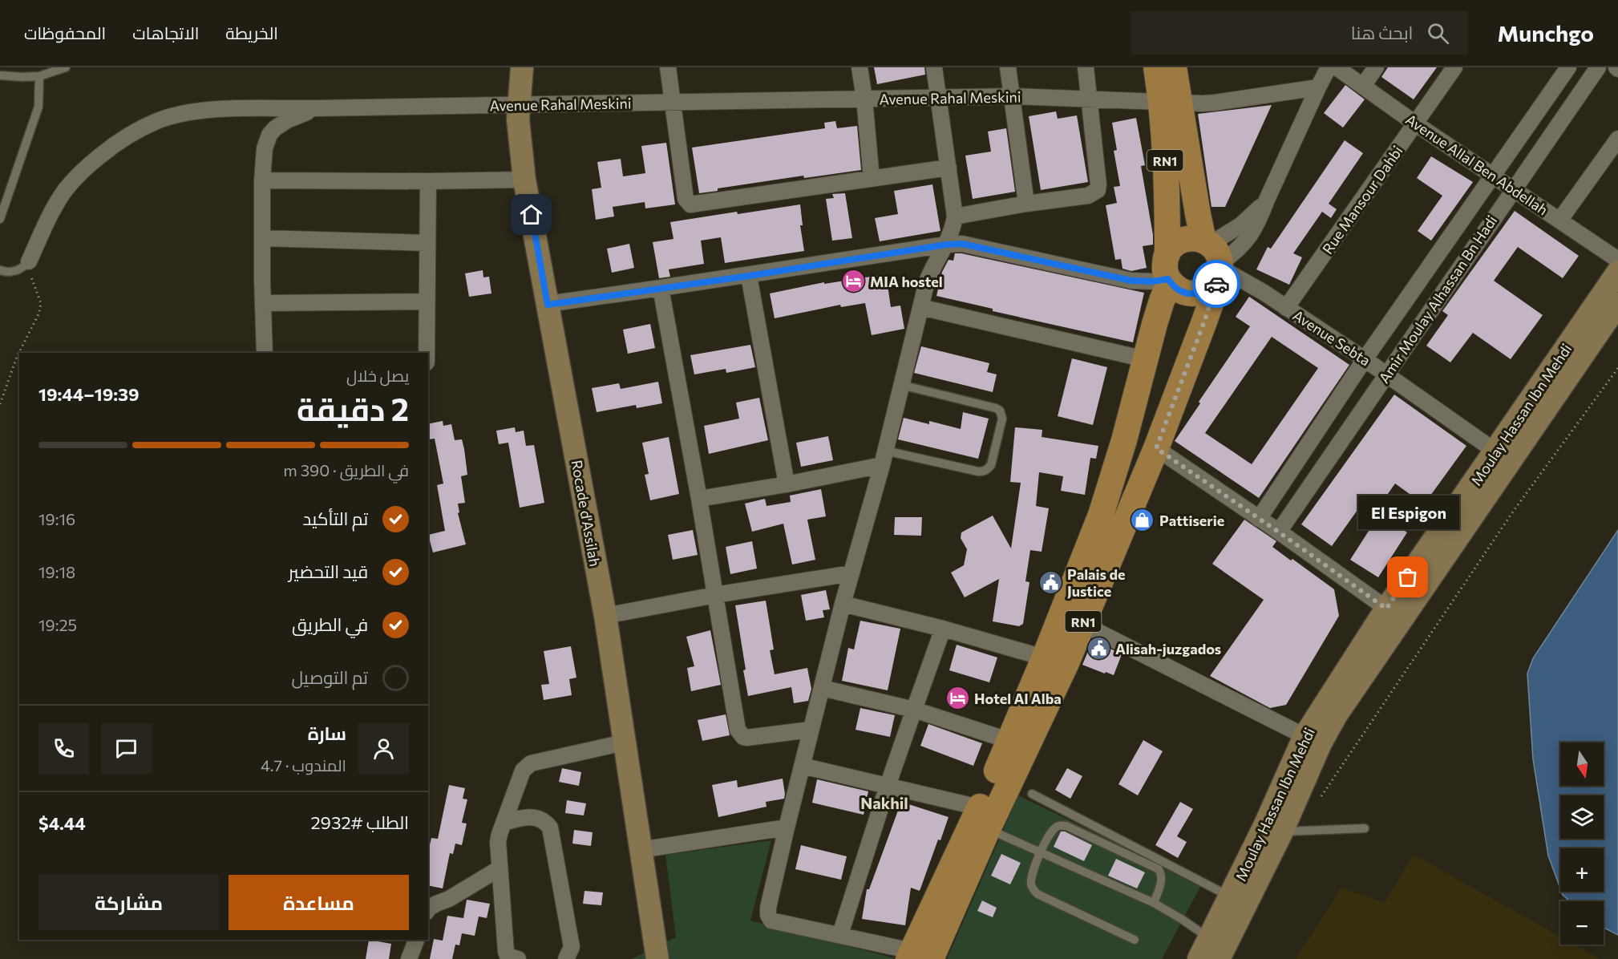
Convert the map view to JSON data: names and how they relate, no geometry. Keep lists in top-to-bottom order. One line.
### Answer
{"streets":{"main road":["RN1"],"street":["Avenue Rahal Meskini","Avenue Allal Ben Abdellah","Rue Mansour Dahbi","Amir Moulay Alhassan Bn Hadi","Avenue Sebta","Moulay Hassan Ibn Mehdi","Rocade d'Assilah"]},"crossings":[["Avenue Rahal Meskini","RN1"],["Avenue Rahal Meskini","Rocade d'Assilah"],["RN1","Avenue Sebta"],["Avenue Allal Ben Abdellah","Rue Mansour Dahbi"],["Avenue Allal Ben Abdellah","Amir Moulay Alhassan Bn Hadi"],["Rue Mansour Dahbi","Avenue Sebta"],["Amir Moulay Alhassan Bn Hadi","Avenue Sebta"],["Avenue Sebta","Moulay Hassan Ibn Mehdi"]],"districts":["Nakhil"],"places":{"hotel":["MIA hostel","Hotel Al Alba"],"shop":["Pattiserie"],"other":["El Espigon"],"public building":["Palais de Justice","Alisah-juzgados"]},"north":"bottom","page":{"header":"Munchgo","search":"ابحث هنا","nav":["الخريطة","الاتجاهات","المحفوظات"],"heading":["2 دقيقة","يصل خلال","19:39–19:44"],"panel":["سارة","المندوب · 4.7","الطلب #2932","$4.44"],"bar":"في الطريق · 390 m","list":[["تم التأكيد","19:16"],["قيد التحضير","19:18"],["في الطريق","19:25"],"تم التوصيل"],"bubble":"El Espigon","map_buttons":["+","−"],"buttons":["مساعدة","مشاركة"]}}
